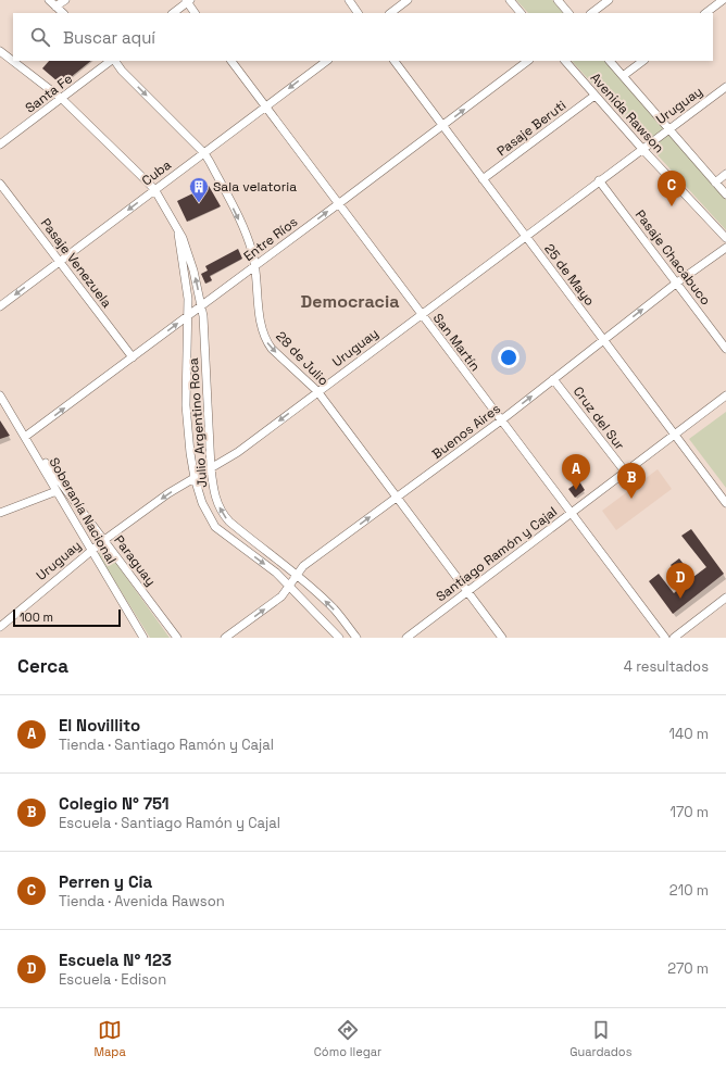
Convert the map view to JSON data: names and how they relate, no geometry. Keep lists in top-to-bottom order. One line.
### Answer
{"streets":{"street":["Santa Fe","Uruguay","Avenida Rawson","Pasaje Beruti","Cuba","Entre Ríos","Pasaje Chacabuco","Pasaje Venezuela","25 de Mayo","San Martín","28 de Julio","Cruz del Sur","Julio Argentino Roca","Buenos Aires","Soberanía Nacional","Santiago Ramón y Cajal","Paraguay"]},"crossings":[["Santa Fe","Julio Argentino Roca"],["Uruguay","Avenida Rawson"],["Uruguay","Pasaje Chacabuco"],["Uruguay","25 de Mayo"],["Uruguay","San Martín"],["Uruguay","28 de Julio"],["Uruguay","Julio Argentino Roca"],["Uruguay","Soberanía Nacional"],["Uruguay","Paraguay"],["Avenida Rawson","Pasaje Beruti"],["Pasaje Beruti","25 de Mayo"],["Cuba","Pasaje Venezuela"],["Cuba","San Martín"],["Cuba","28 de Julio"],["Cuba","Julio Argentino Roca"],["Entre Ríos","Pasaje Venezuela"],["Entre Ríos","25 de Mayo"],["Entre Ríos","San Martín"],["Entre Ríos","28 de Julio"],["Entre Ríos","Julio Argentino Roca"],["Entre Ríos","Soberanía Nacional"],["Entre Ríos","Paraguay"],["Pasaje Chacabuco","Buenos Aires"],["25 de Mayo","Buenos Aires"],["25 de Mayo","Santiago Ramón y Cajal"],["San Martín","Buenos Aires"],["San Martín","Santiago Ramón y Cajal"],["28 de Julio","Buenos Aires"],["28 de Julio","Santiago Ramón y Cajal"],["Cruz del Sur","Buenos Aires"],["Cruz del Sur","Santiago Ramón y Cajal"],["Julio Argentino Roca","Buenos Aires"],["Soberanía Nacional","Paraguay"]],"one_way":["Cuba","Entre Ríos","28 de Julio","Buenos Aires"],"districts":["Democracia"],"places":{"building":["Sala velatoria"]},"scale_bar":"100 m","page":{"search":"Buscar aquí","pins":["C","A","B","D"],"scale":"100 m","heading":["Cerca","4 resultados"],"list":[{"mark":"A","name":"El Novillito","note":"Tienda · Santiago Ramón y Cajal","value":"140 m"},{"mark":"B","name":"Colegio N° 751","note":"Escuela · Santiago Ramón y Cajal","value":"170 m"},{"mark":"C","name":"Perren y Cia","note":"Tienda · Avenida Rawson","value":"210 m"},{"mark":"D","name":"Escuela N° 123","note":"Escuela · Edison","value":"270 m"}],"nav":["Mapa","Cómo llegar","Guardados"]}}
